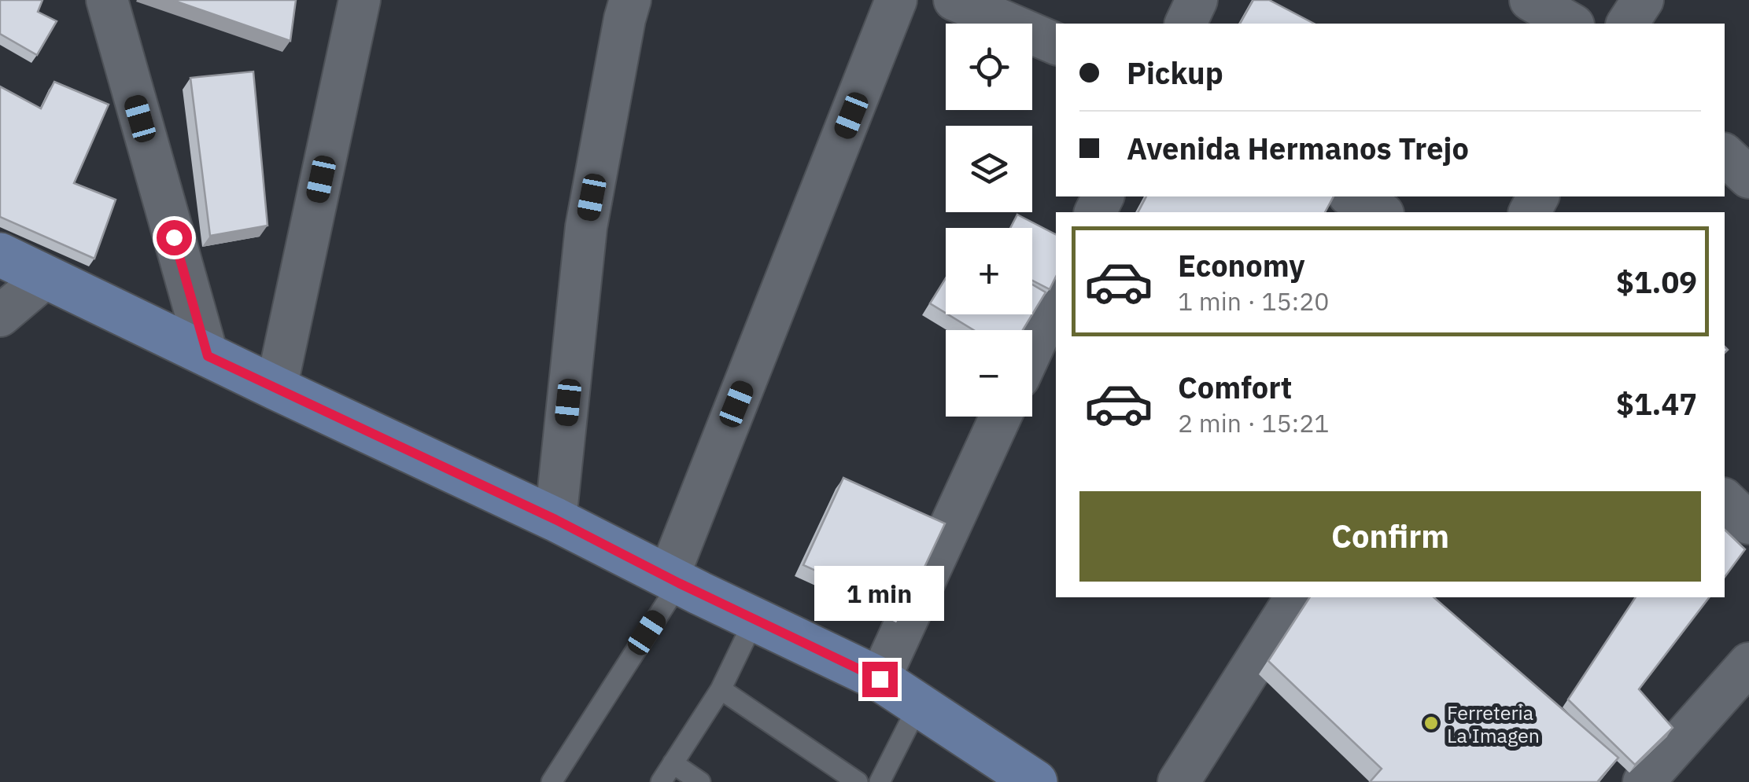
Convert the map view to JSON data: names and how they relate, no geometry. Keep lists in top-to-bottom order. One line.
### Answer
{"places":["Ferreteria La Imagen"],"page":{"map_buttons":["+","−"],"banner":["Pickup","Avenida Hermanos Trejo"],"list":[{"name":"Economy","note":"1 min · 15:20","value":"$1.09"},{"name":"Comfort","note":"2 min · 15:21","value":"$1.47"}],"buttons":"Confirm","bubble":"1 min"}}
